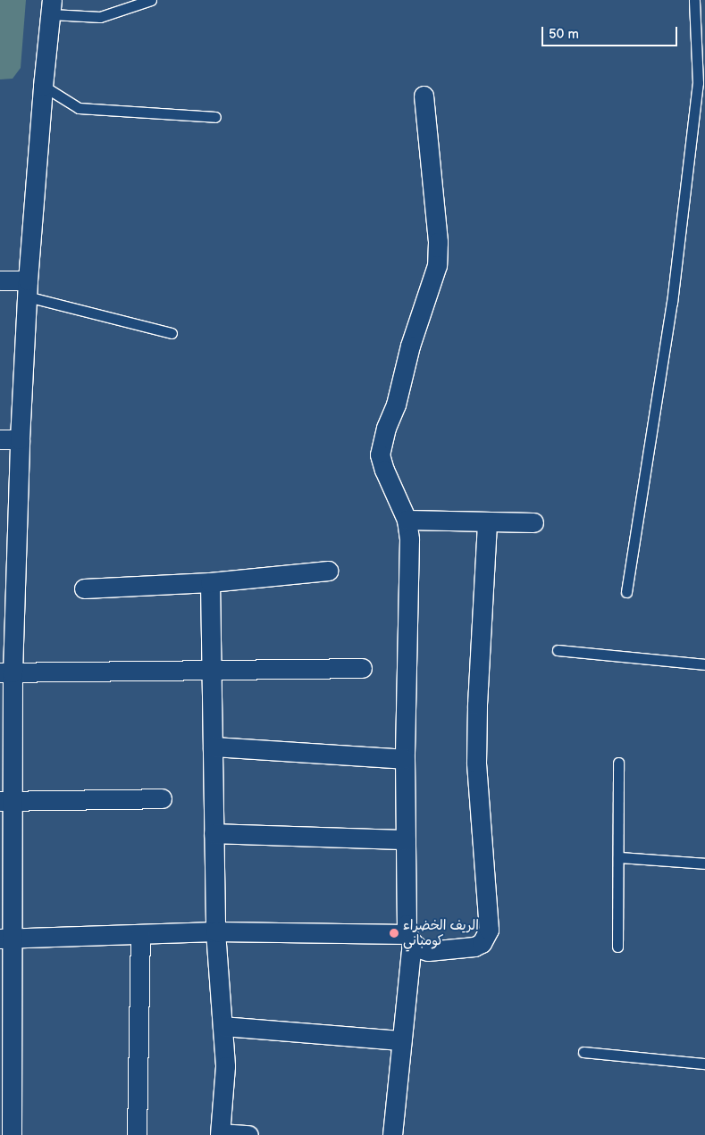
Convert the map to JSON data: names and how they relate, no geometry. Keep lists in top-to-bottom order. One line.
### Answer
{"places":["الريف الخضراء كومباني"],"scale_bar":"50 m"}
